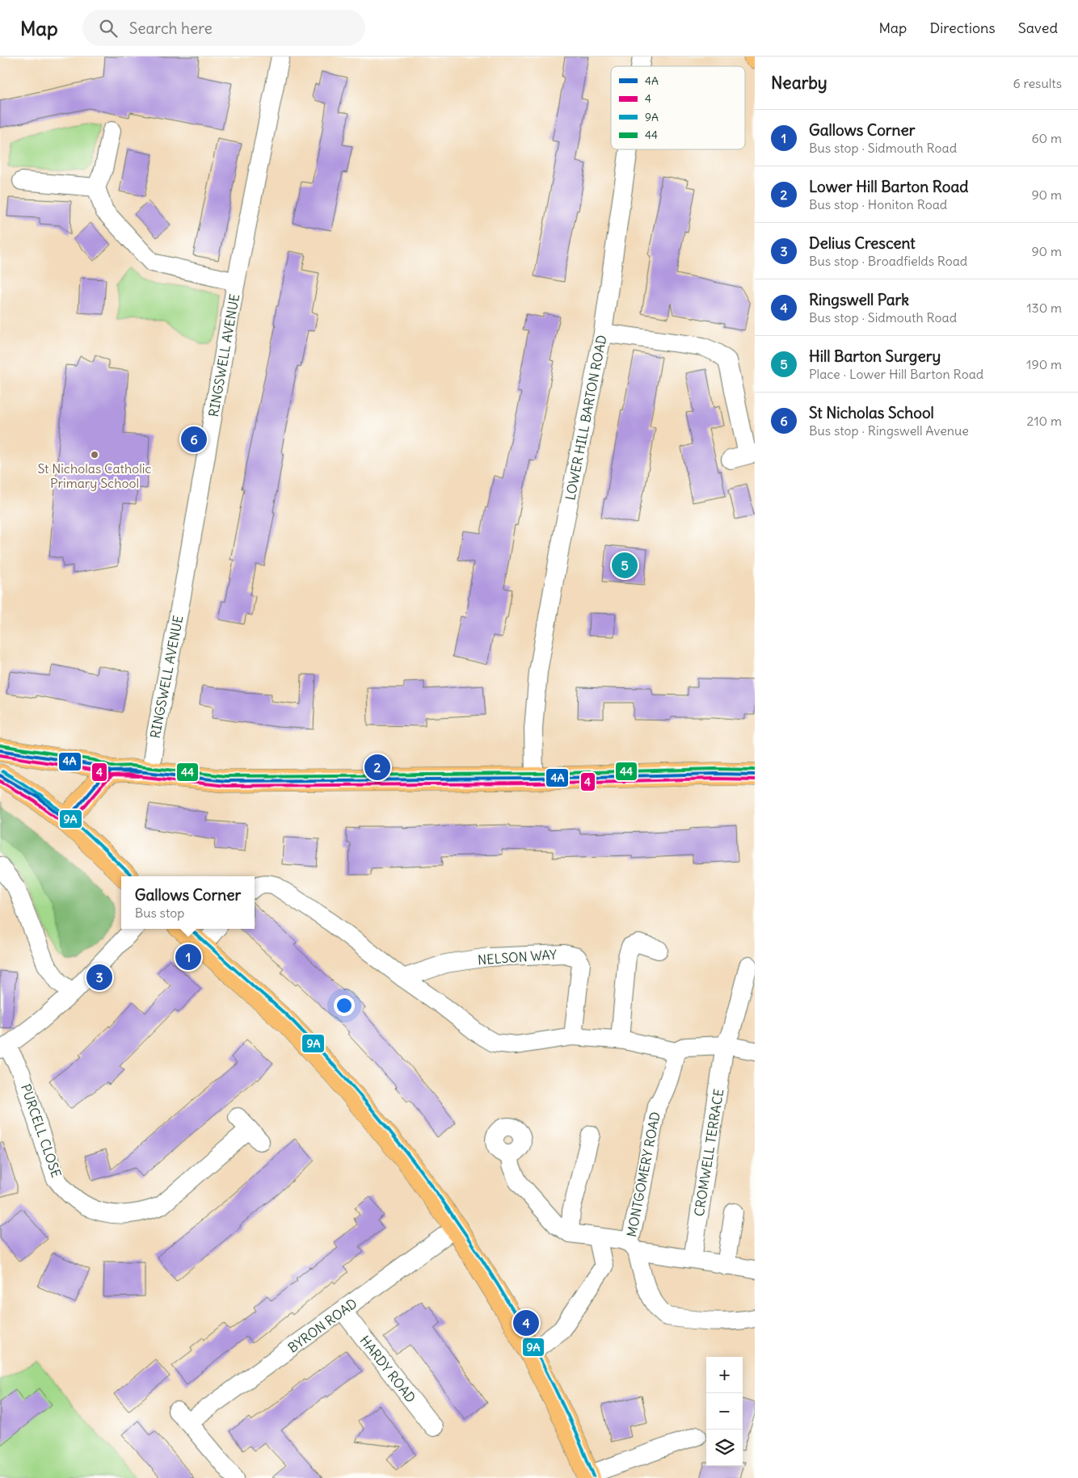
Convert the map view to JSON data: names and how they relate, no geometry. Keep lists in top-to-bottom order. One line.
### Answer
{"streets":{"street":["RINGSWELL AVENUE","LOWER HILL BARTON ROAD","NELSON WAY","PURCELL CLOSE","CROMWELL TERRACE","MONTGOMERY ROAD","BYRON ROAD","HARDY ROAD"]},"crossings":[["BYRON ROAD","HARDY ROAD"]],"places":["St Nicholas Catholic Primary School"],"lines":["transit line 44","transit line 4A","transit line 4","transit line 9A"],"legend":["4A","4","9A","44"],"page":{"header":"Map","search":"Search here","nav":["Map","Directions","Saved"],"heading":["Nearby","6 results"],"list":[{"mark":"1","name":"Gallows Corner","note":"Bus stop · Sidmouth Road","value":"60 m"},{"mark":"2","name":"Lower Hill Barton Road","note":"Bus stop · Honiton Road","value":"90 m"},{"mark":"3","name":"Delius Crescent","note":"Bus stop · Broadfields Road","value":"90 m"},{"mark":"4","name":"Ringswell Park","note":"Bus stop · Sidmouth Road","value":"130 m"},{"mark":"5","name":"Hill Barton Surgery","note":"Place · Lower Hill Barton Road","value":"190 m"},{"mark":"6","name":"St Nicholas School","note":"Bus stop · Ringswell Avenue","value":"210 m"}],"pins":["6","5","2","1","3","4"],"popup":["Gallows Corner","Bus stop"],"map_buttons":["+","−"]}}
